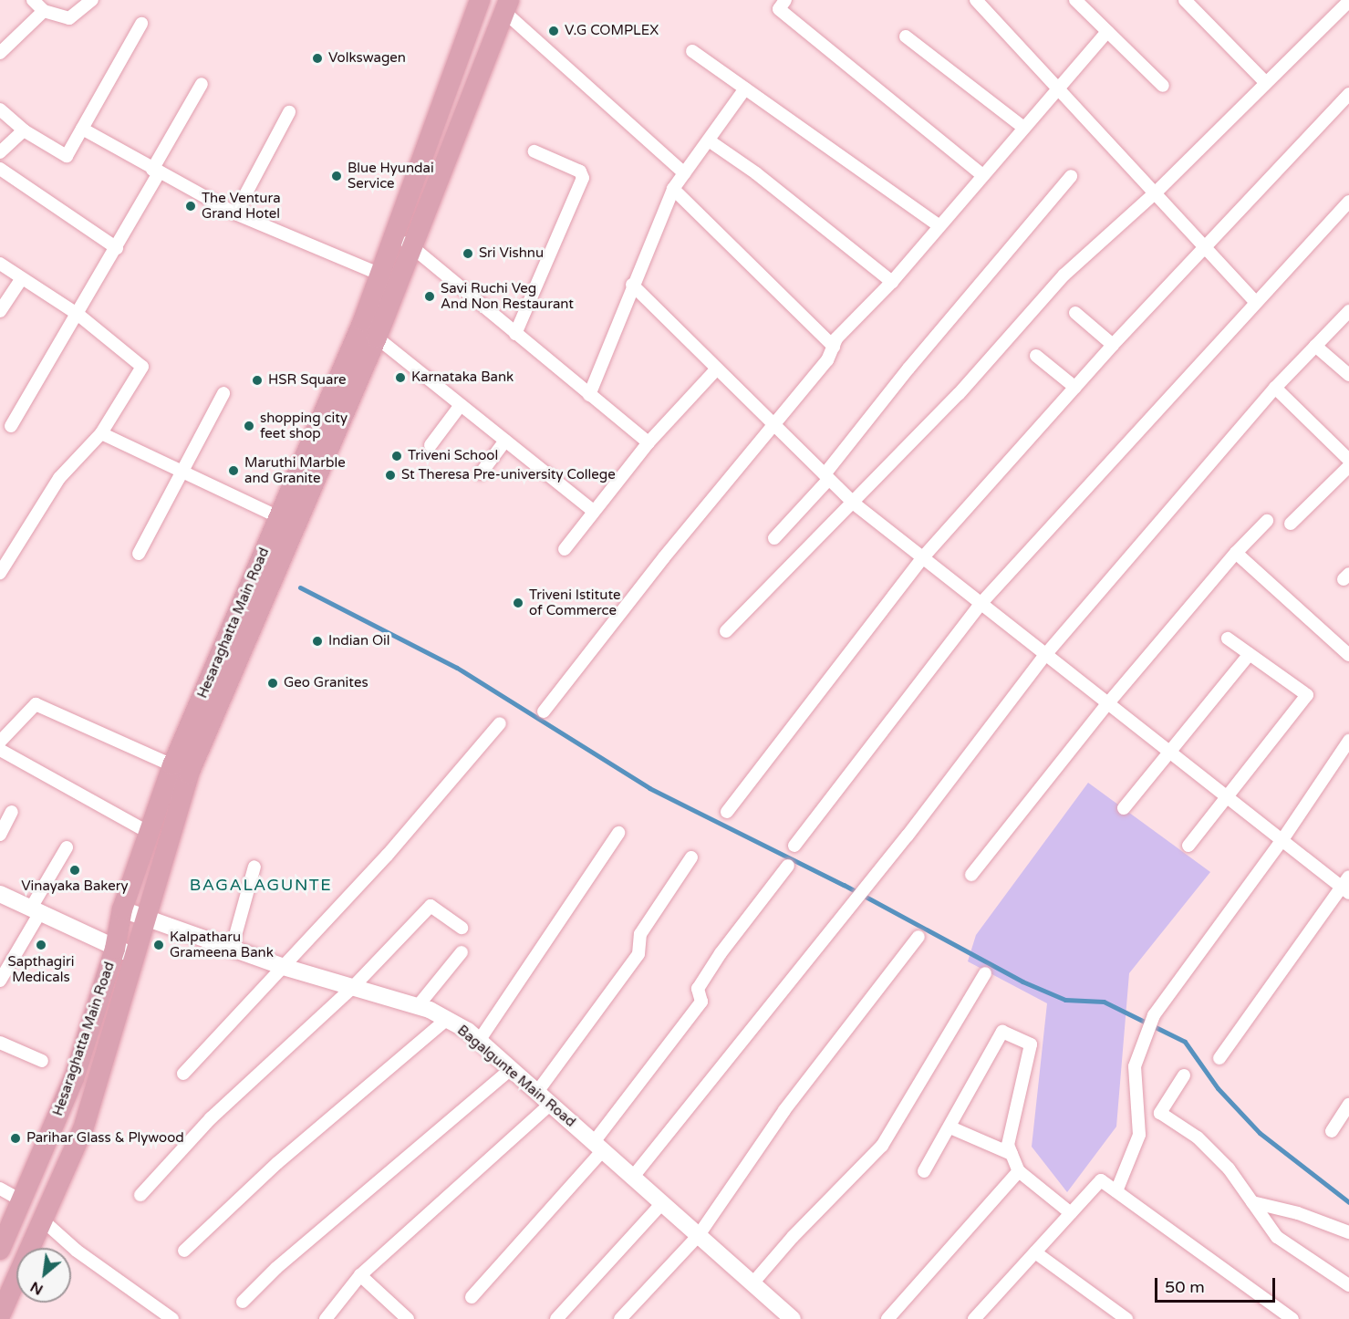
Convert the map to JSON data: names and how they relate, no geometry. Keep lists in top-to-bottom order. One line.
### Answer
{"streets":{"main road":["Hesaraghatta Main Road"],"street":["Bagalgunte Main Road"]},"crossings":[["Hesaraghatta Main Road","Bagalgunte Main Road"]],"districts":["BAGALAGUNTE"],"places":["V.G COMPLEX","Volkswagen","Blue Hyundai Service","The Ventura Grand Hotel","Sri Vishnu","Savi Ruchi Veg And Non Restaurant","Karnataka Bank","HSR Square","shopping city feet shop","Triveni School","Maruthi Marble and Granite","St Theresa Pre-university College","Triveni Istitute of Commerce","Indian Oil","Geo Granites","Vinayaka Bakery","Sapthagiri Medicals","Kalpatharu Grameena Bank","Parihar Glass & Plywood"],"scale_bar":"50 m","north":"bottom left"}
